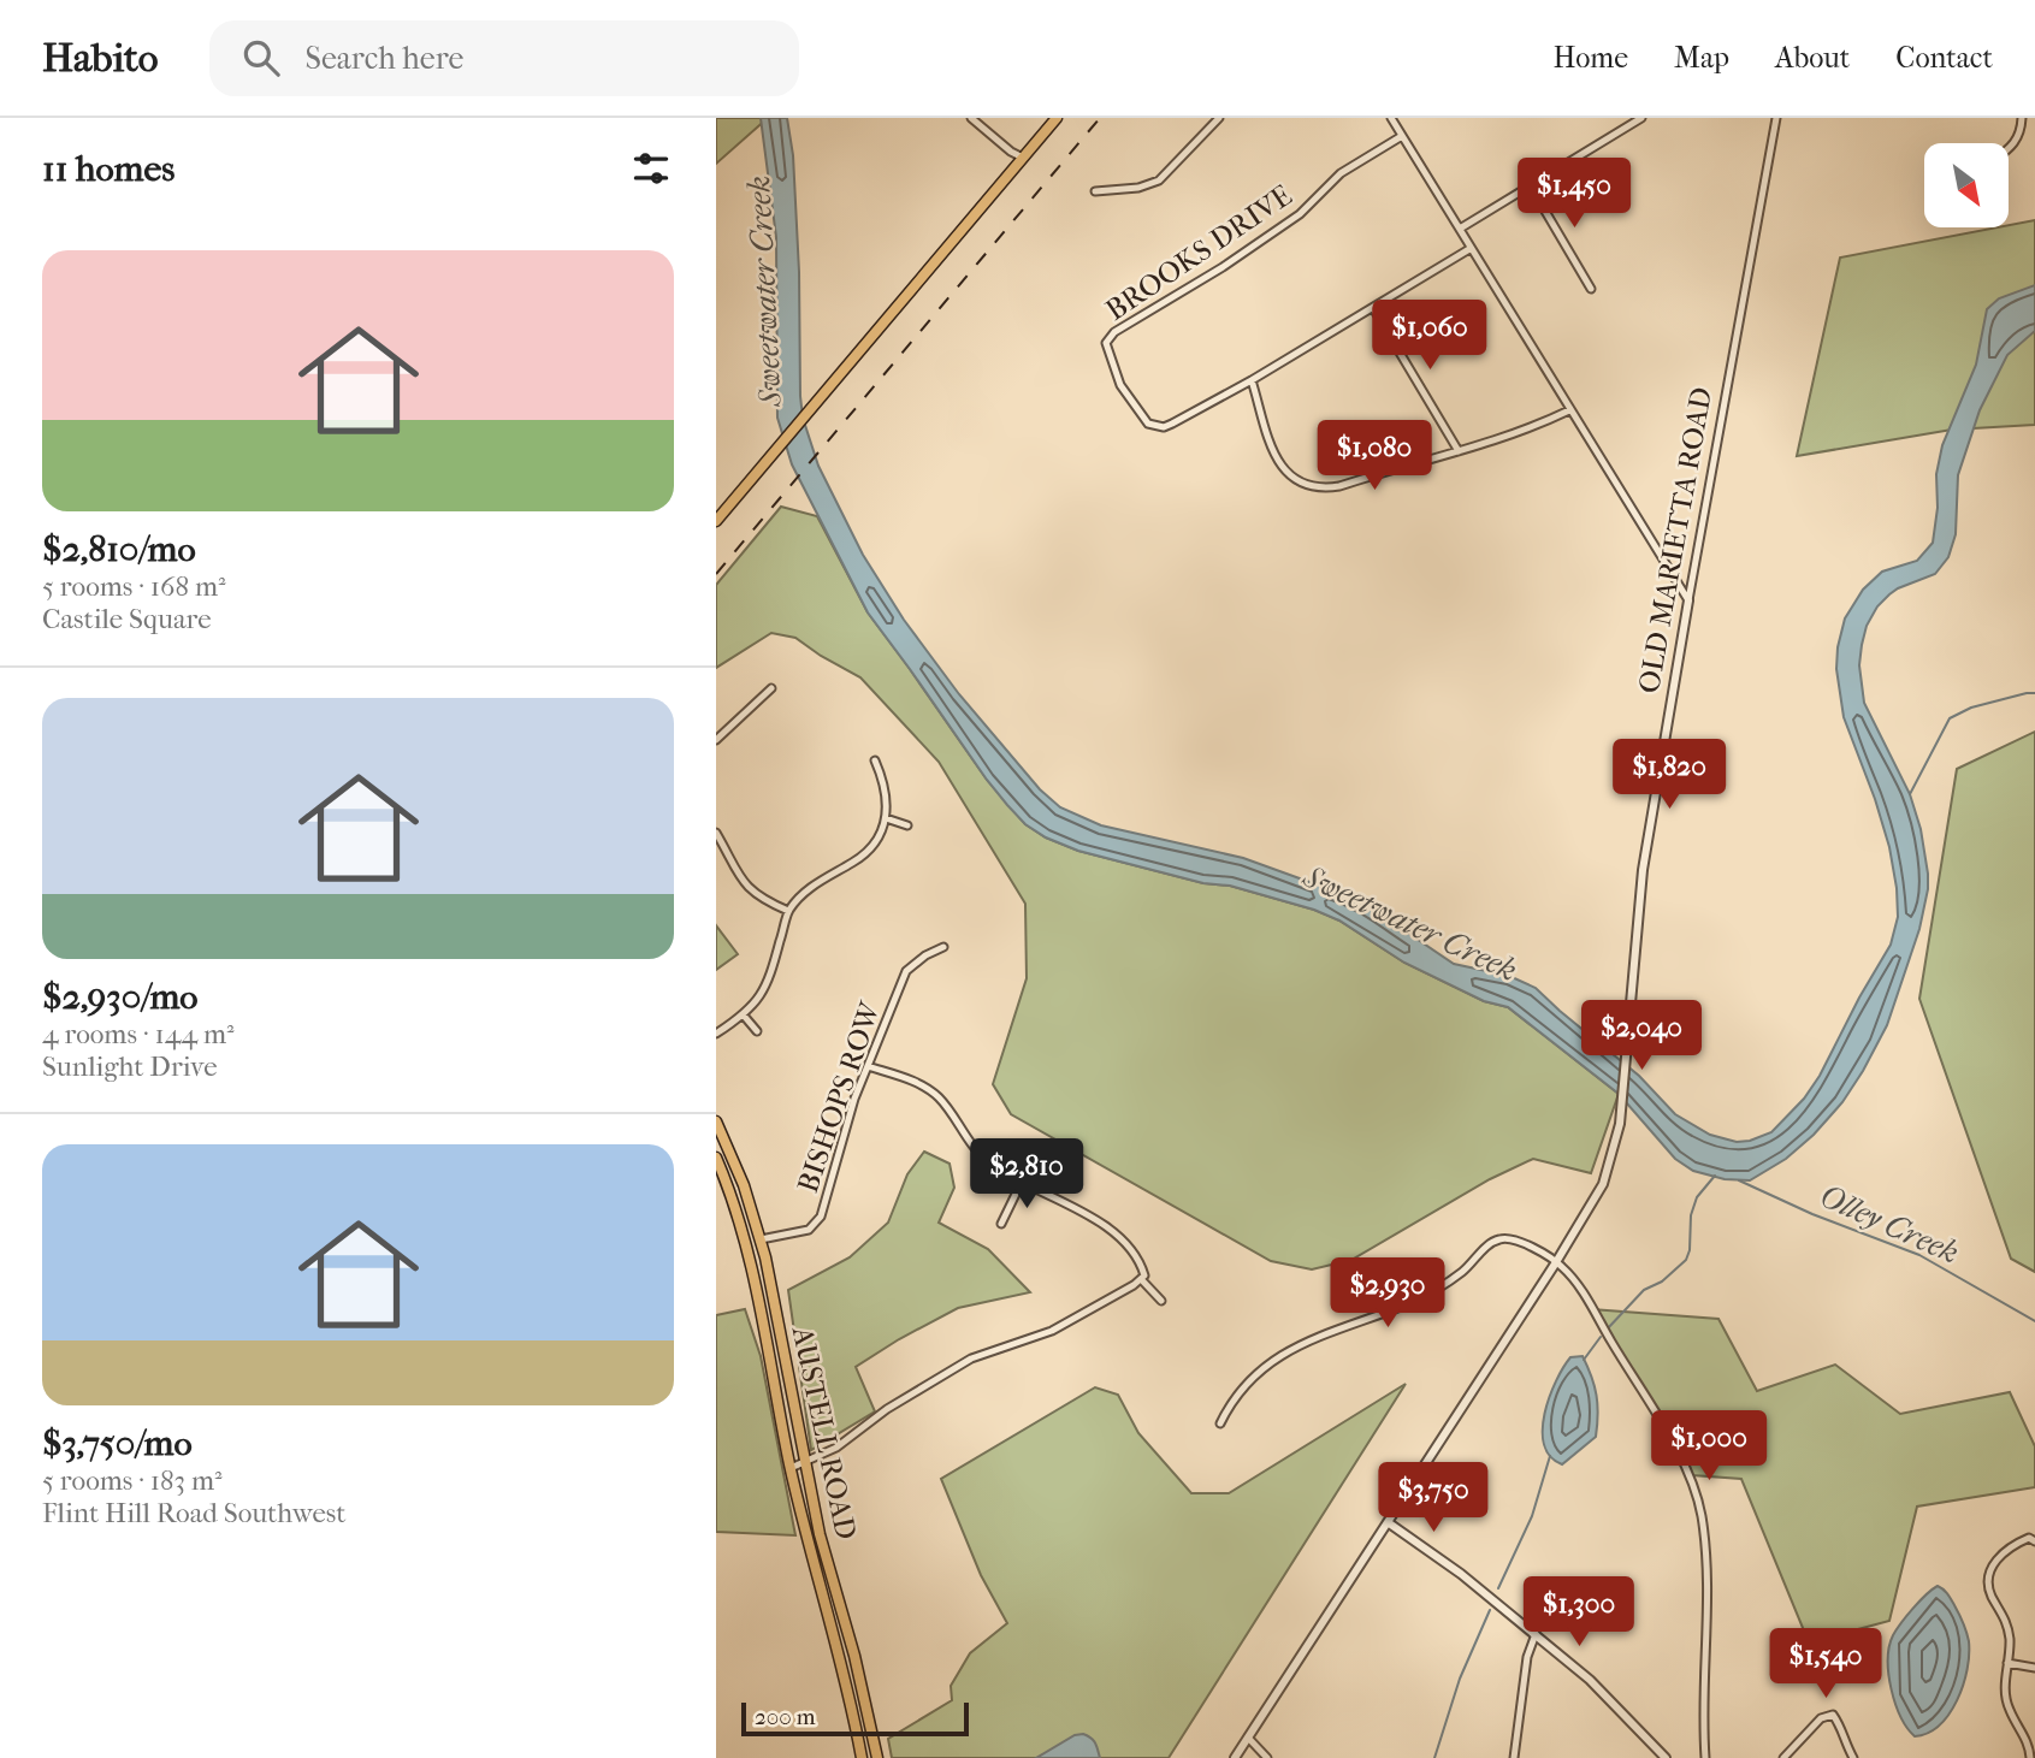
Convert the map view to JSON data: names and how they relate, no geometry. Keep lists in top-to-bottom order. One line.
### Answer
{"streets":{"main road":["AUSTELL ROAD"],"street":["BROOKS DRIVE","OLD MARIETTA ROAD","BISHOPS ROW"]},"crossings":[["BISHOPS ROW","AUSTELL ROAD"]],"water":["Sweetwater Creek","Olley Creek"],"scale_bar":"200 m","north":"bottom right","page":{"header":"Habito","search":"Search here","nav":["Home","Map","About","Contact"],"heading":"11 homes","price":["$1,450","$1,060","$1,080","$1,820","$2,040","$2,810","$2,930","$1,000","$3,750","$1,300","$1,540"],"list":[{"name":"$2,810/mo","note":"5 rooms · 168 m² · Castile Square"},{"name":"$2,930/mo","note":"4 rooms · 144 m² · Sunlight Drive"},{"name":"$3,750/mo","note":"5 rooms · 183 m² · Flint Hill Road Southwest"}],"scale":"200 m"}}
